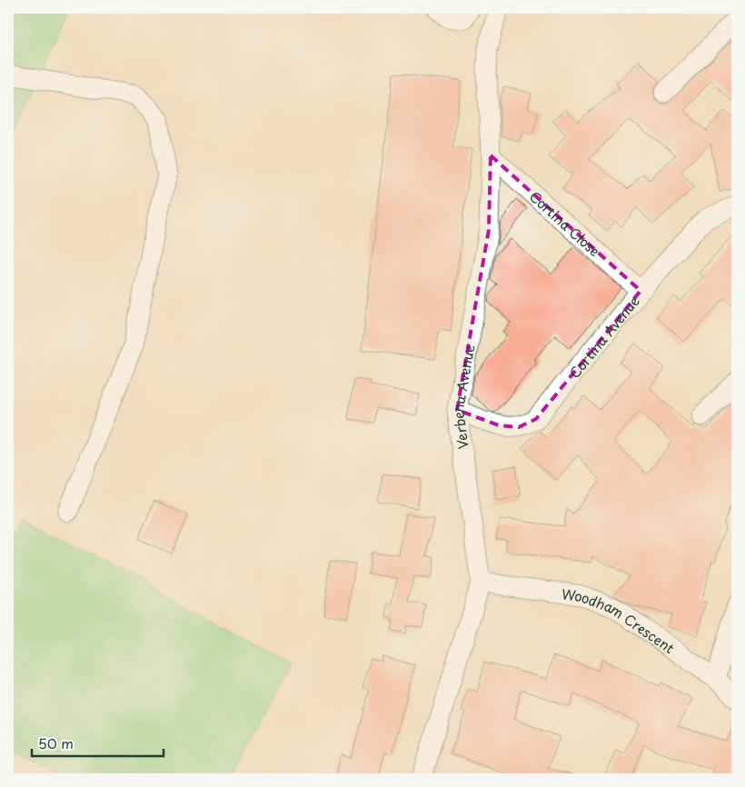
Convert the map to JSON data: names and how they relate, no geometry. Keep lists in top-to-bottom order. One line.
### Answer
{"streets":{"street":["Cortina Close","Cortina Avenue","Verbena Avenue","Woodham Crescent"]},"crossings":[["Cortina Close","Cortina Avenue"],["Cortina Close","Verbena Avenue"],["Cortina Avenue","Verbena Avenue"],["Verbena Avenue","Woodham Crescent"]],"scale_bar":"50 m"}
